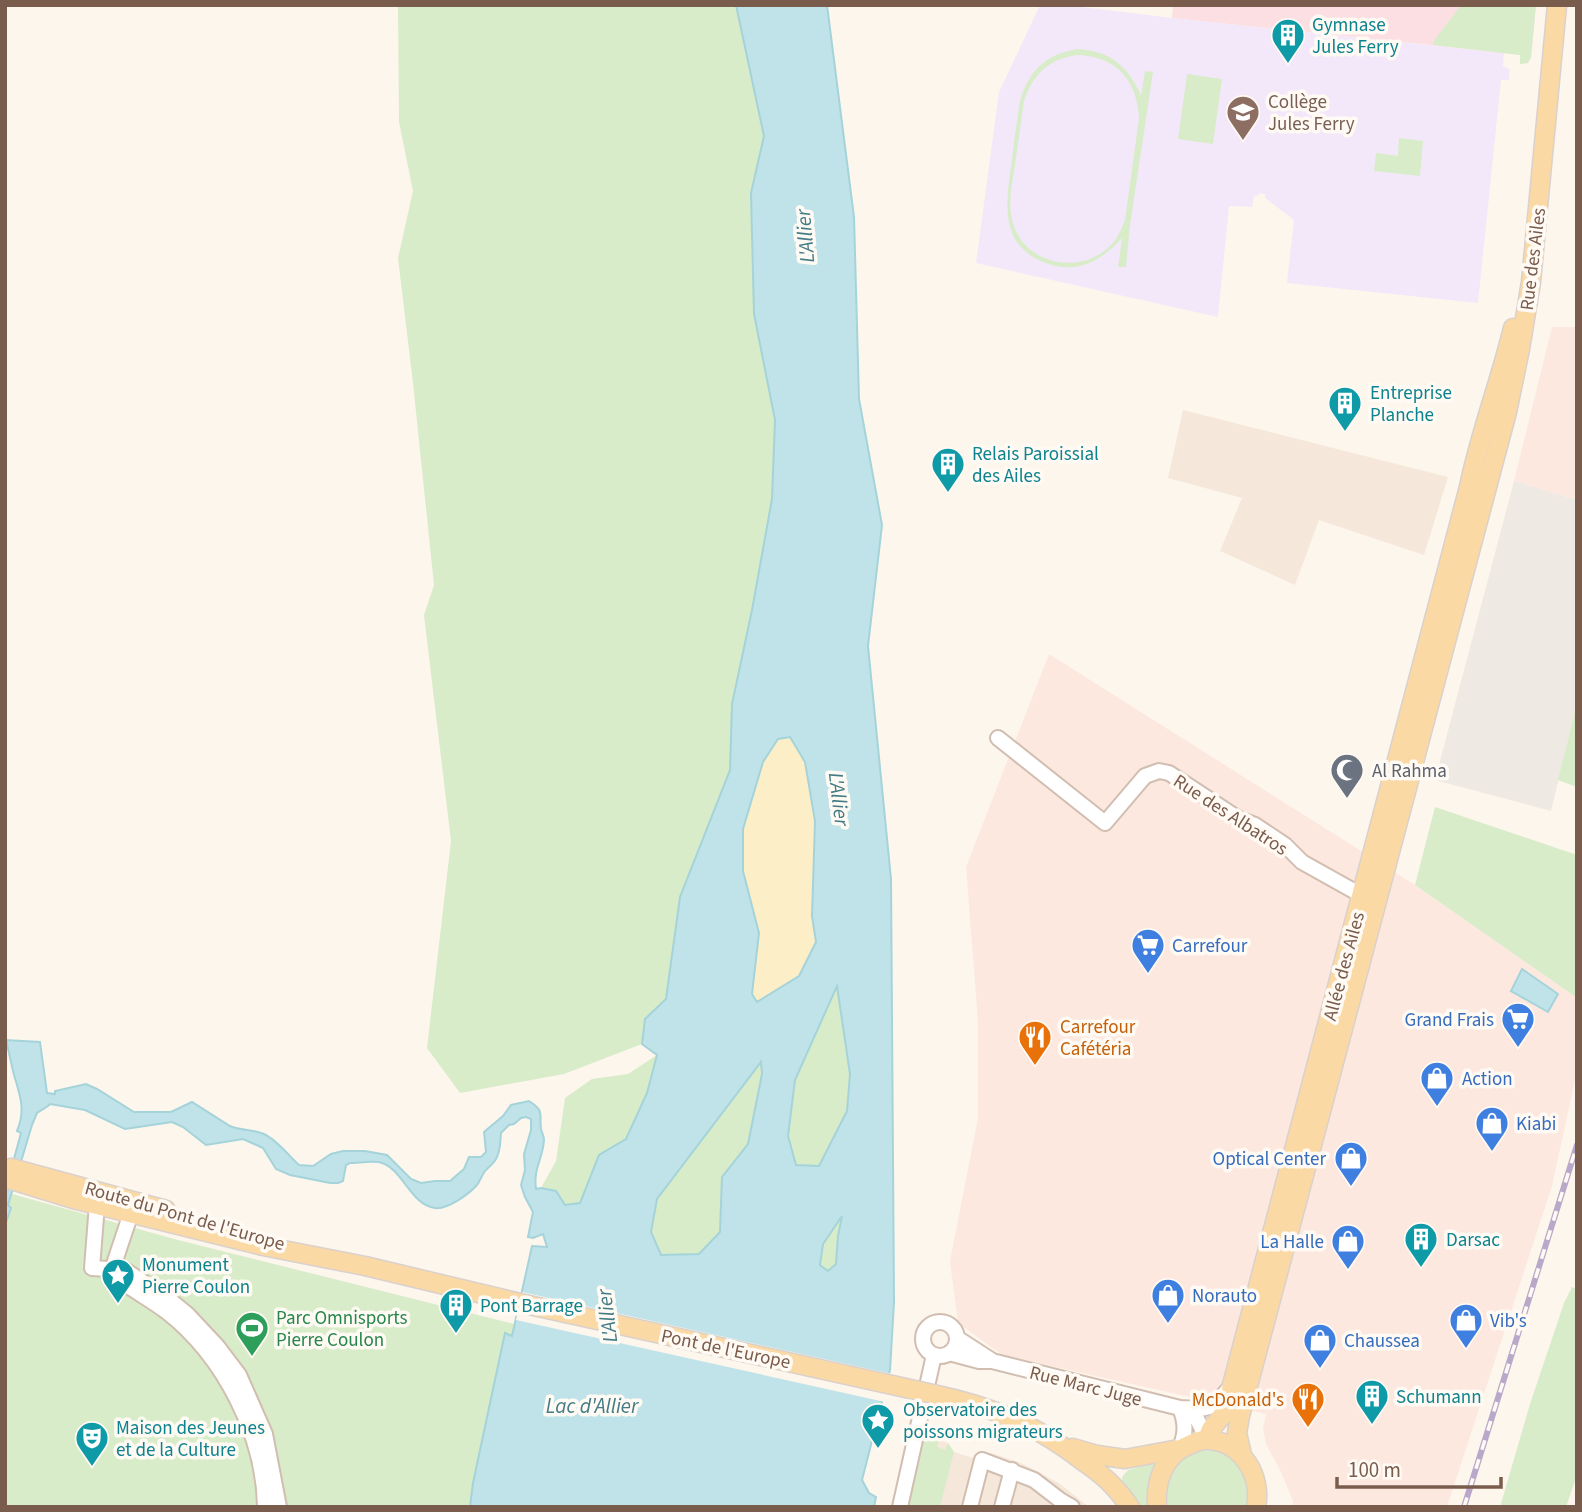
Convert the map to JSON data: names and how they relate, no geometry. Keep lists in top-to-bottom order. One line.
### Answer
{"streets":{"main road":["Rue des Ailes","Allée des Ailes","Route du Pont de l'Europe","Pont de l'Europe"],"street":["Rue des Albatros","Rue Marc Juge"]},"crossings":[["Rue des Ailes","Allée des Ailes"],["Rue des Albatros","Allée des Ailes"],["Route du Pont de l'Europe","Pont de l'Europe"]],"water":["L'Allier","Lac d'Allier"],"places":{"building":["Gymnase Jules Ferry","Entreprise Planche","Relais Paroissial des Ailes","Darsac","Pont Barrage","Schumann"],"school or university":["Collège Jules Ferry"],"mosque":["Al Rahma"],"supermarket":["Carrefour","Grand Frais"],"restaurant":["Carrefour Cafétéria","McDonald's"],"shop":["Action","Kiabi","Optical Center","La Halle","Norauto","Vib's","Chaussea"],"place":["Monument Pierre Coulon","Observatoire des poissons migrateurs"],"sports":["Parc Omnisports Pierre Coulon"],"theatre":["Maison des Jeunes et de la Culture"]},"scale_bar":"100 m"}
